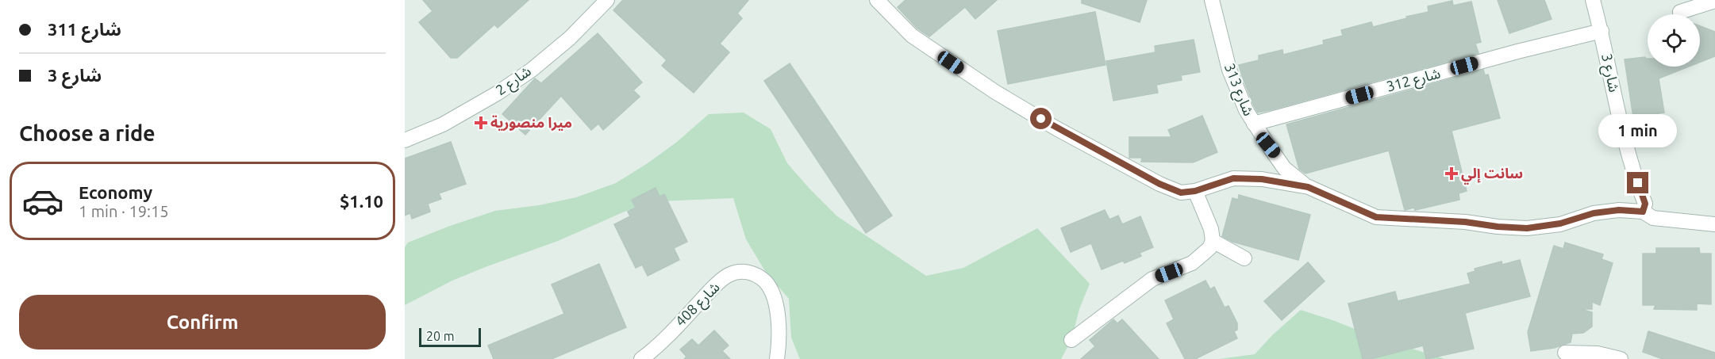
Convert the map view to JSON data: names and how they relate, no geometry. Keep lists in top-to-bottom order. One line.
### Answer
{"streets":{"street":["شارع 3","شارع 312","شارع 2","شارع 313","شارع 408"]},"crossings":[["شارع 3","شارع 312"],["شارع 312","شارع 313"]],"places":{"health":["ميرا منصورية","سانت إلي"]},"scale_bar":"20 m","page":{"banner":["شارع 311","شارع 3"],"heading":"Choose a ride","bubble":"1 min","list":[{"name":"Economy","note":"1 min · 19:15","value":"$1.10"}],"buttons":"Confirm","scale":"20 m"}}
